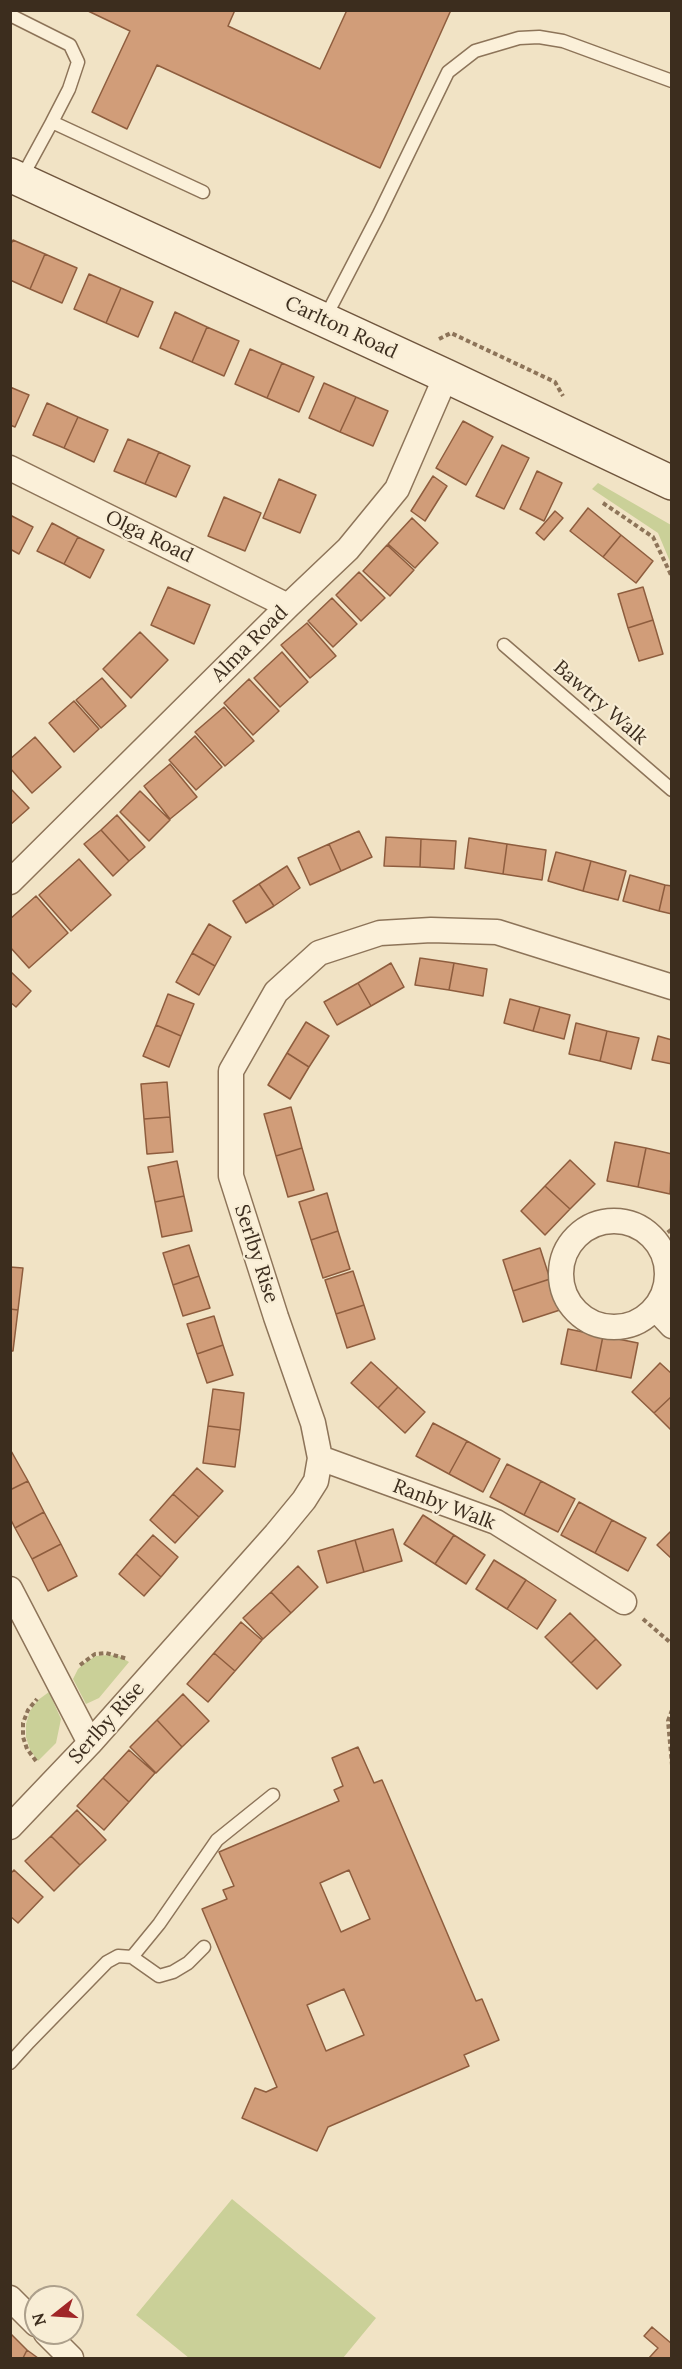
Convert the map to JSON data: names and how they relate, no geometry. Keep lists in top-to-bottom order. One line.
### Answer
{"streets":{"main road":["Carlton Road"],"street":["Olga Road","Alma Road","Serlby Rise","Ranby Walk"],"lane":["Bawtry Walk"]},"crossings":[["Carlton Road","Alma Road"],["Olga Road","Alma Road"],["Serlby Rise","Ranby Walk"]],"north":"left"}
